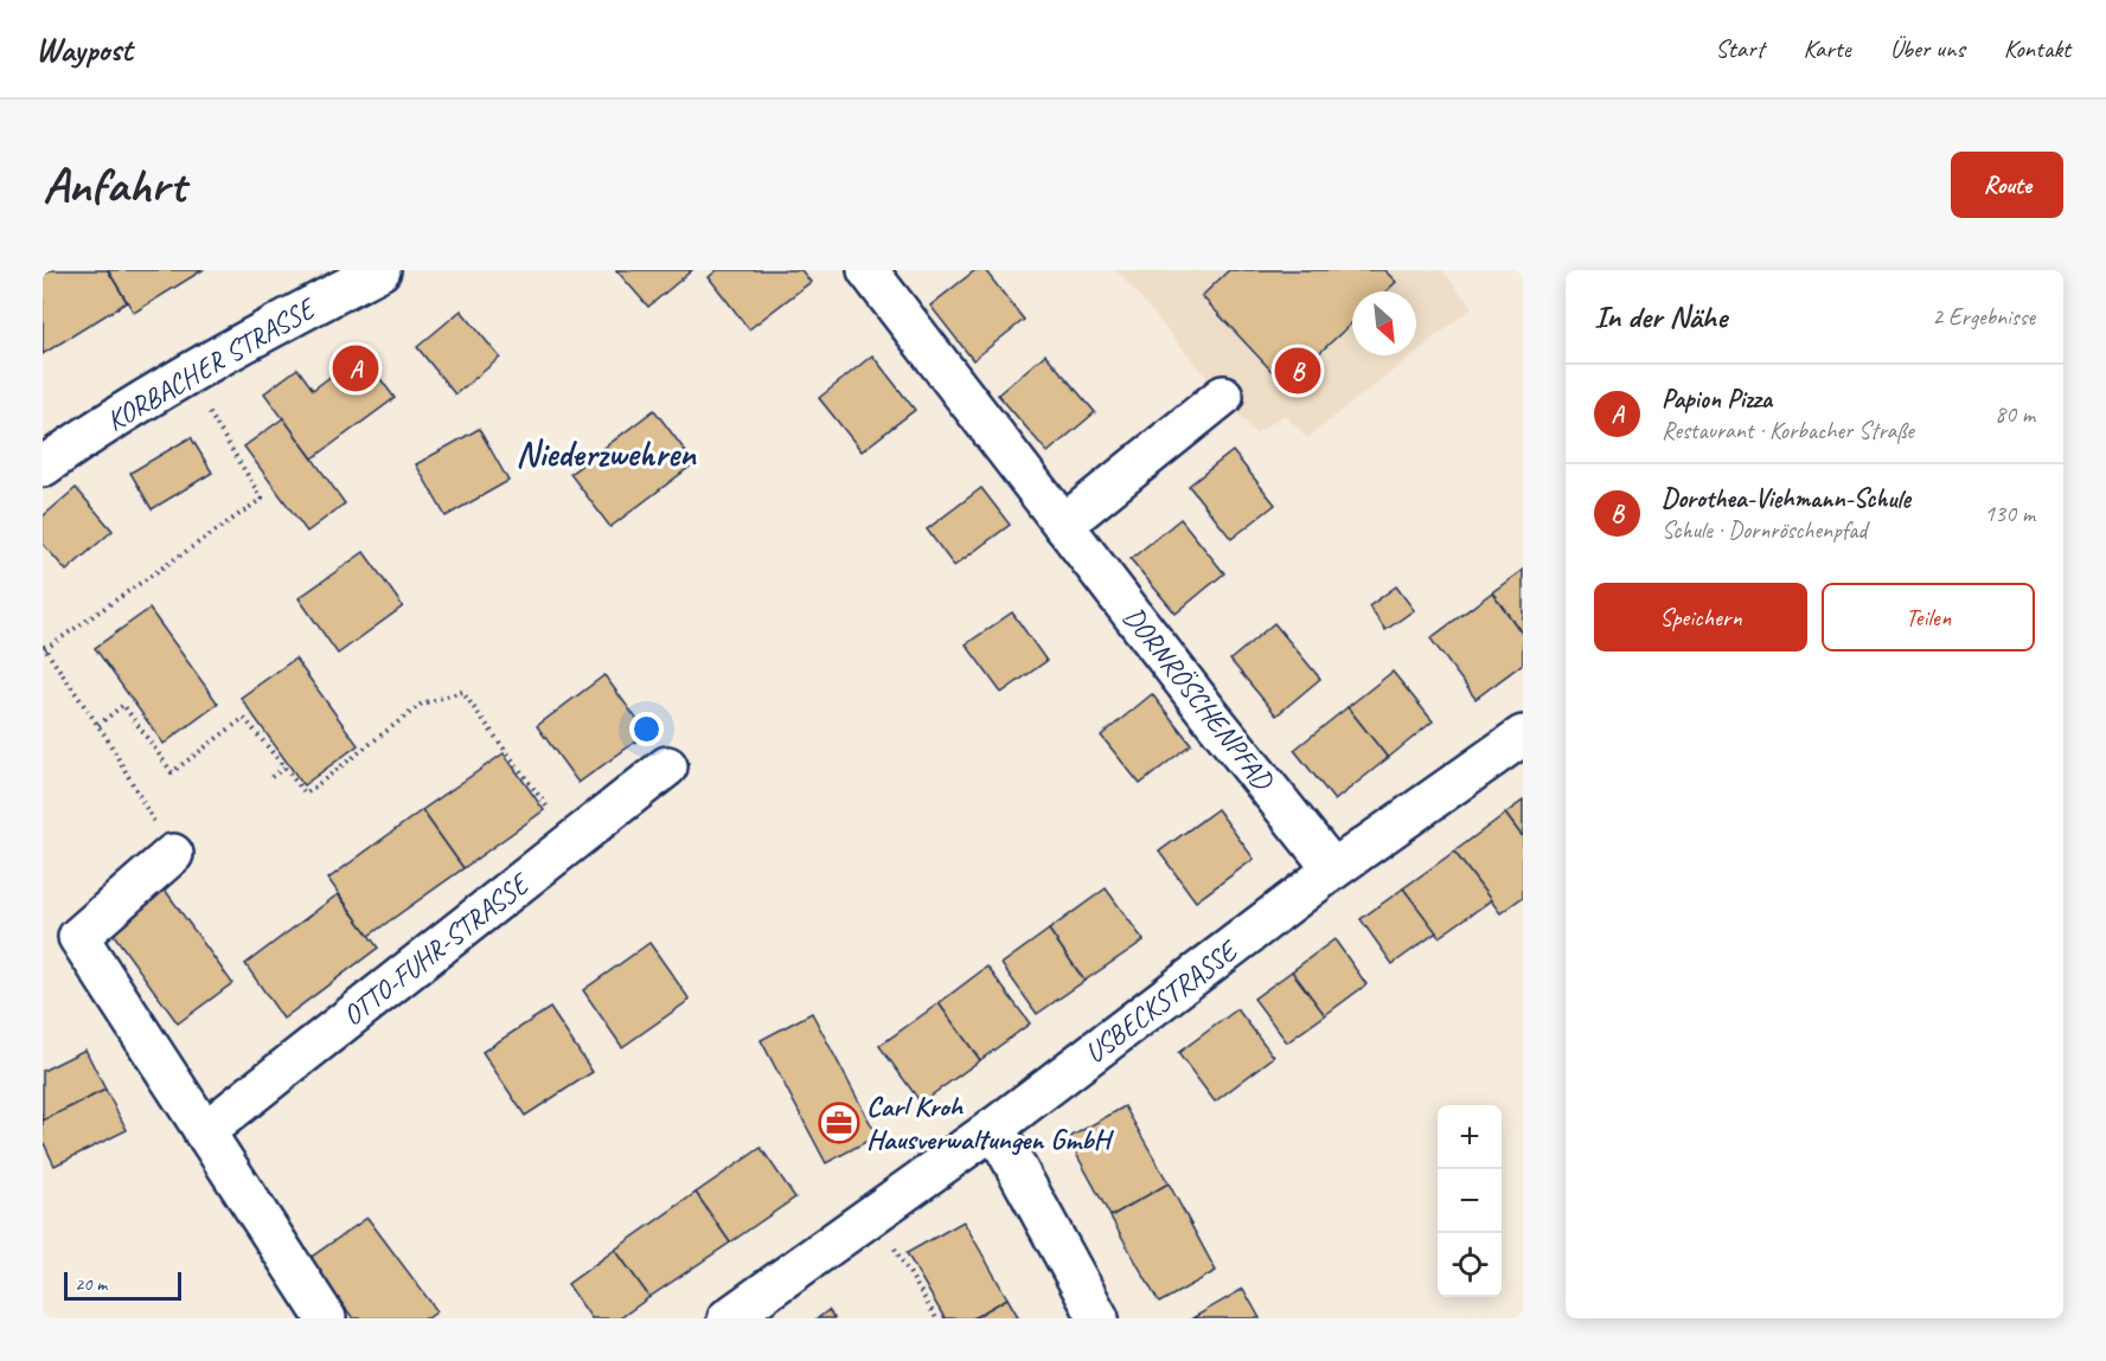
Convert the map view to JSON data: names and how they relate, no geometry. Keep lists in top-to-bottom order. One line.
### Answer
{"streets":{"street":["KORBACHER STRASSE","DORNRÖSCHENPFAD","OTTO-FUHR-STRASSE","USBECKSTRASSE"]},"crossings":[["DORNRÖSCHENPFAD","USBECKSTRASSE"]],"districts":["Niederzwehren"],"places":{"office":["Carl Kroh Hausverwaltungen GmbH"]},"scale_bar":"20 m","north":"bottom right","page":{"header":"Waypost","nav":["Start","Karte","Über uns","Kontakt"],"buttons":["Route",["Speichern","Teilen"]],"title":"Anfahrt","heading":["In der Nähe","2 Ergebnisse"],"pins":["A","B"],"list":[{"mark":"A","name":"Papion Pizza","note":"Restaurant · Korbacher Straße","value":"80 m"},{"mark":"B","name":"Dorothea-Viehmann-Schule","note":"Schule · Dornröschenpfad","value":"130 m"}],"map_buttons":["+","−"],"scale":"20 m"}}
